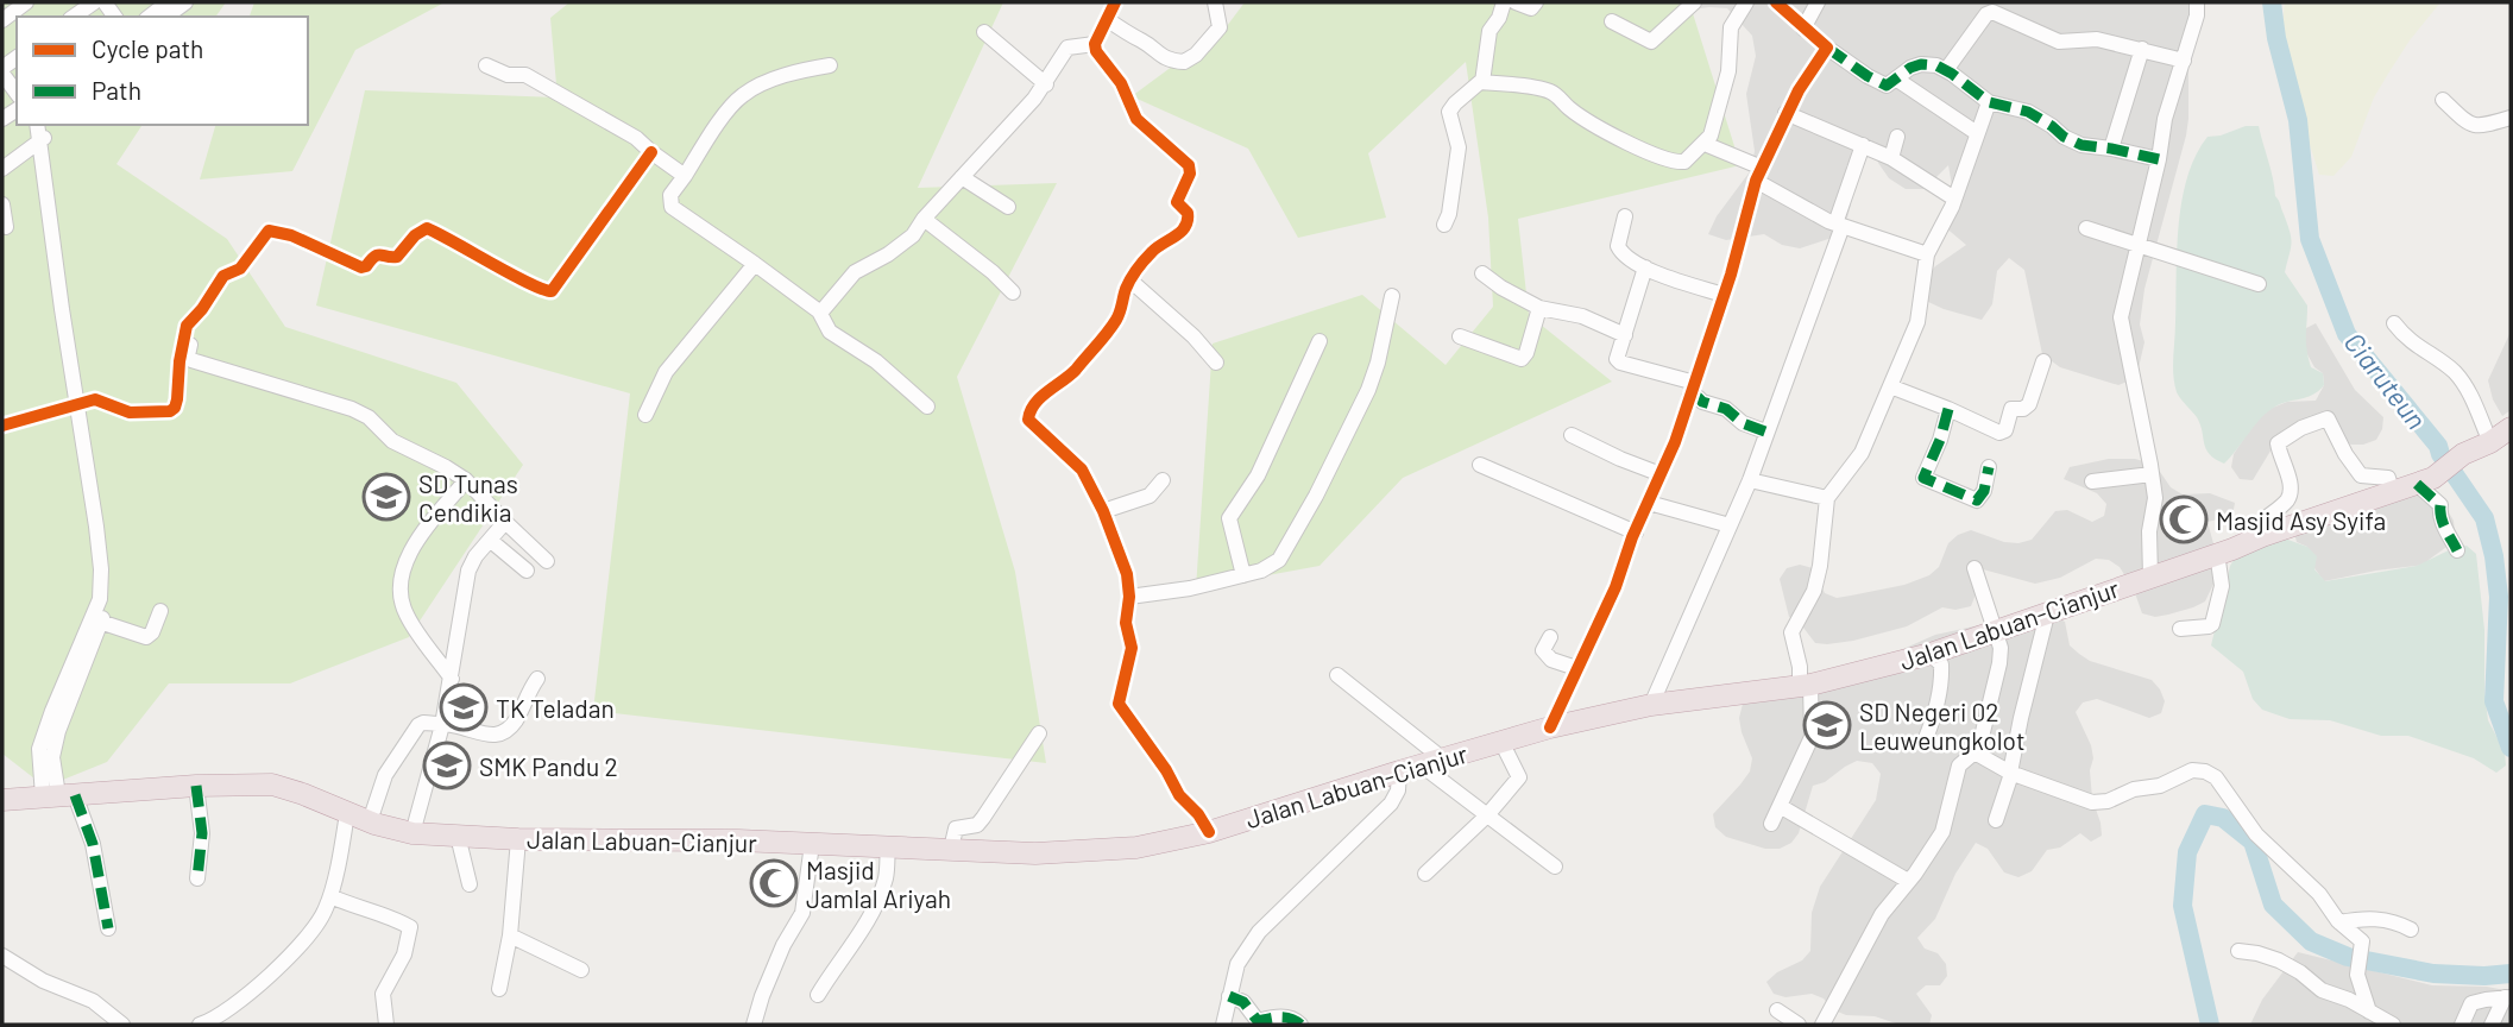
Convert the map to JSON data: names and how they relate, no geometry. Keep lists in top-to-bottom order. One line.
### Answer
{"streets":{"highway":["Jalan Labuan-Cianjur"]},"water":["Ciaruteun"],"places":{"school or university":["SD Tunas Cendikia","TK Teladan","SD Negeri 02 Leuweungkolot","SMK Pandu 2"],"mosque":["Masjid Asy Syifa","Masjid Jamlal Ariyah"]},"legend":["Cycle path","Path"]}
